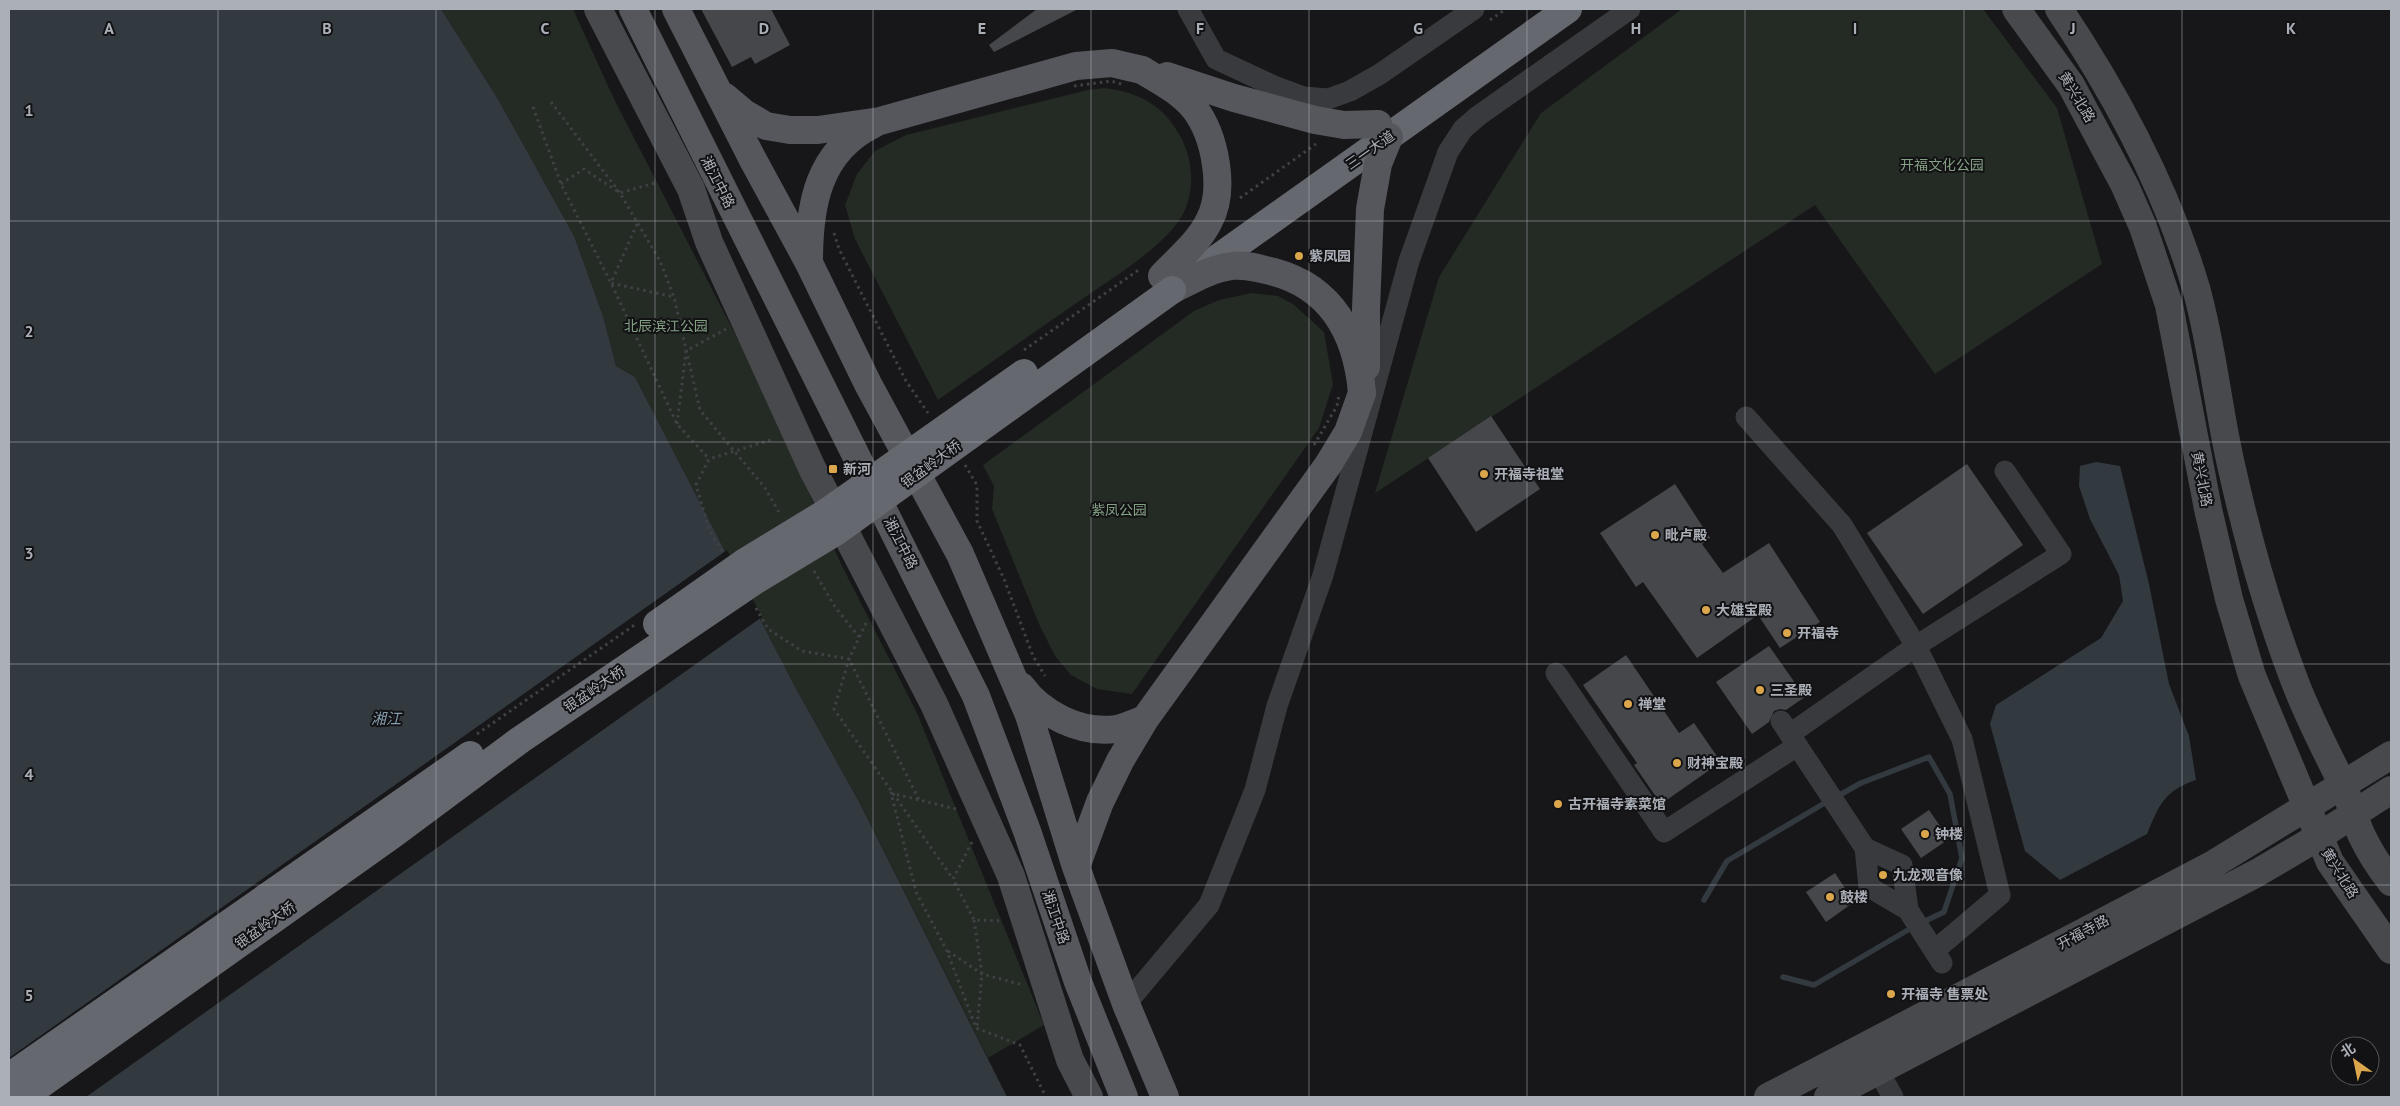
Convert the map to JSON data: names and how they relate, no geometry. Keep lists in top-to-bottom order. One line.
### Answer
{"streets":{"highway":["三一大道","银盆岭大桥"],"main road":["黄兴北路","湘江中路","开福寺路"]},"crossings":[["黄兴北路","开福寺路"],["三一大道","银盆岭大桥"]],"water":["湘江"],"parks":["开福文化公园","北辰滨江公园","紫凤公园"],"places":{"other":["紫凤园","开福寺祖堂","毗卢殿","大雄宝殿","开福寺","三圣殿","禅堂","财神宝殿","古开福寺素菜馆","钟楼","九龙观音像","鼓楼","开福寺 售票处"],"transit":["新河"]},"north":"top left","grid":{"columns":["A","B","C","D","E","F","G","H","I","J","K"],"rows":["1","2","3","4","5"]}}
